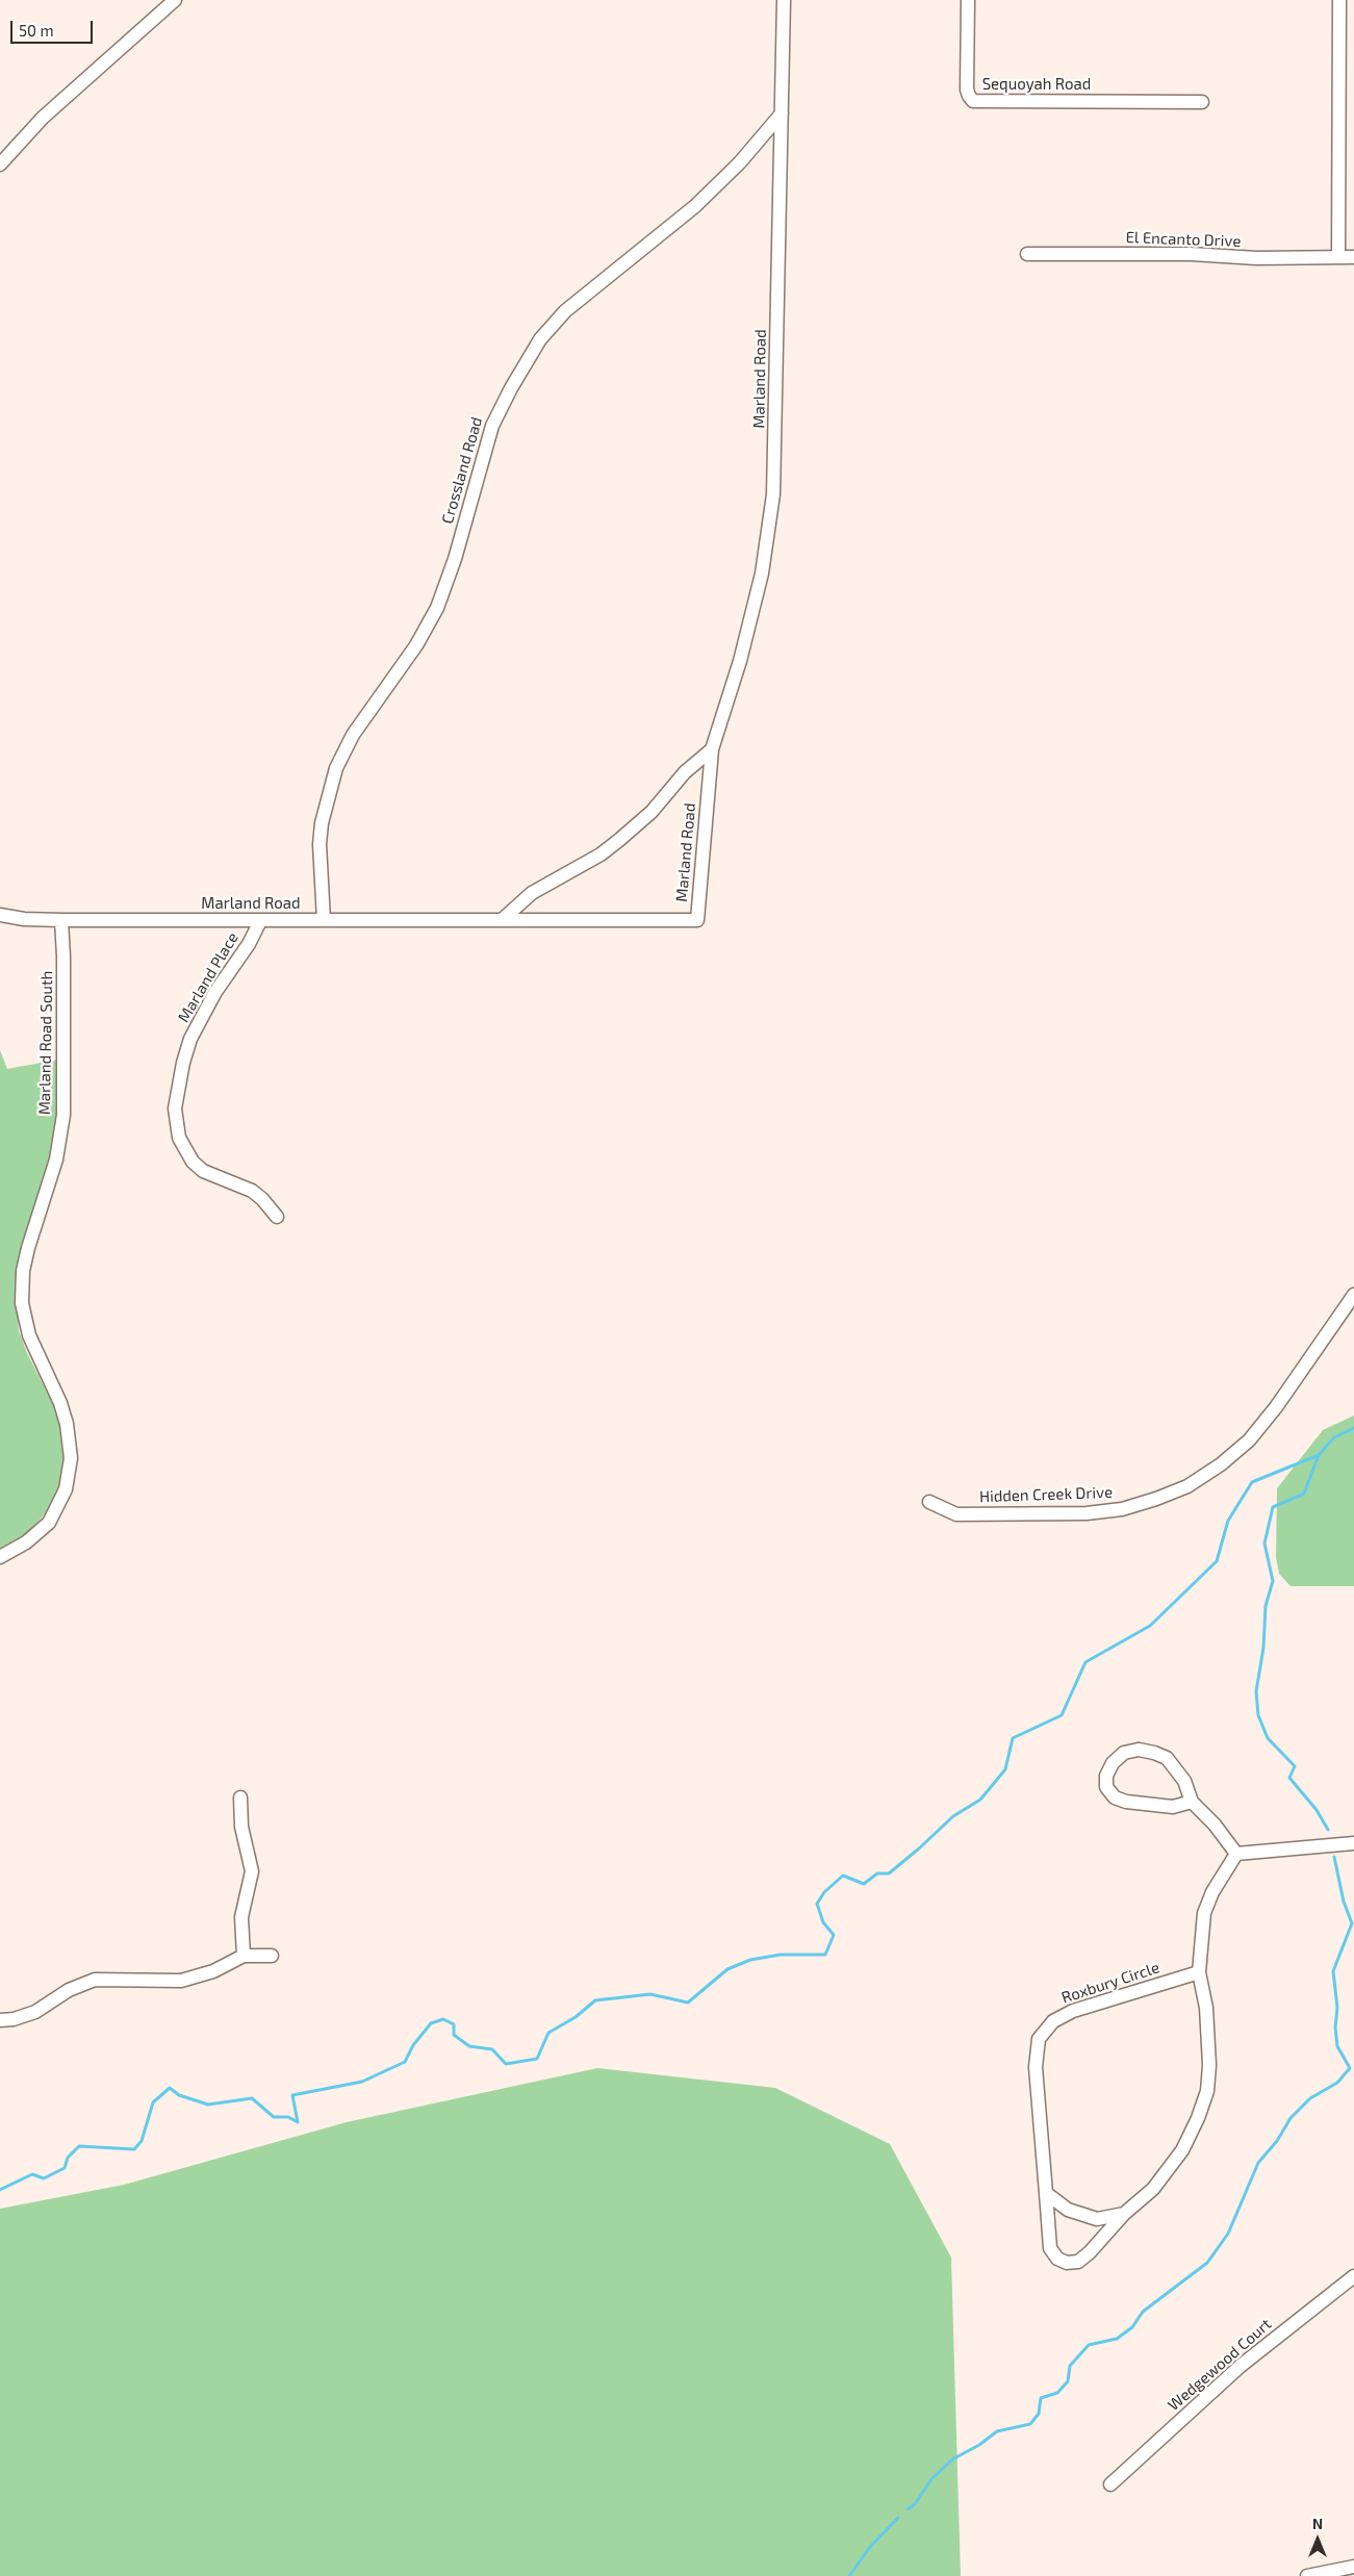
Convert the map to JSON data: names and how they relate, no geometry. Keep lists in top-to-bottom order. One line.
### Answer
{"streets":{"street":["Sequoyah Road","El Encanto Drive","Marland Road","Crossland Road","Marland Place","Marland Road South","Hidden Creek Drive","Roxbury Circle","Wedgewood Court"]},"crossings":[["Marland Road","Crossland Road"],["Marland Road","Marland Place"],["Marland Road","Marland Road South"]],"scale_bar":"50 m","north":"top"}
